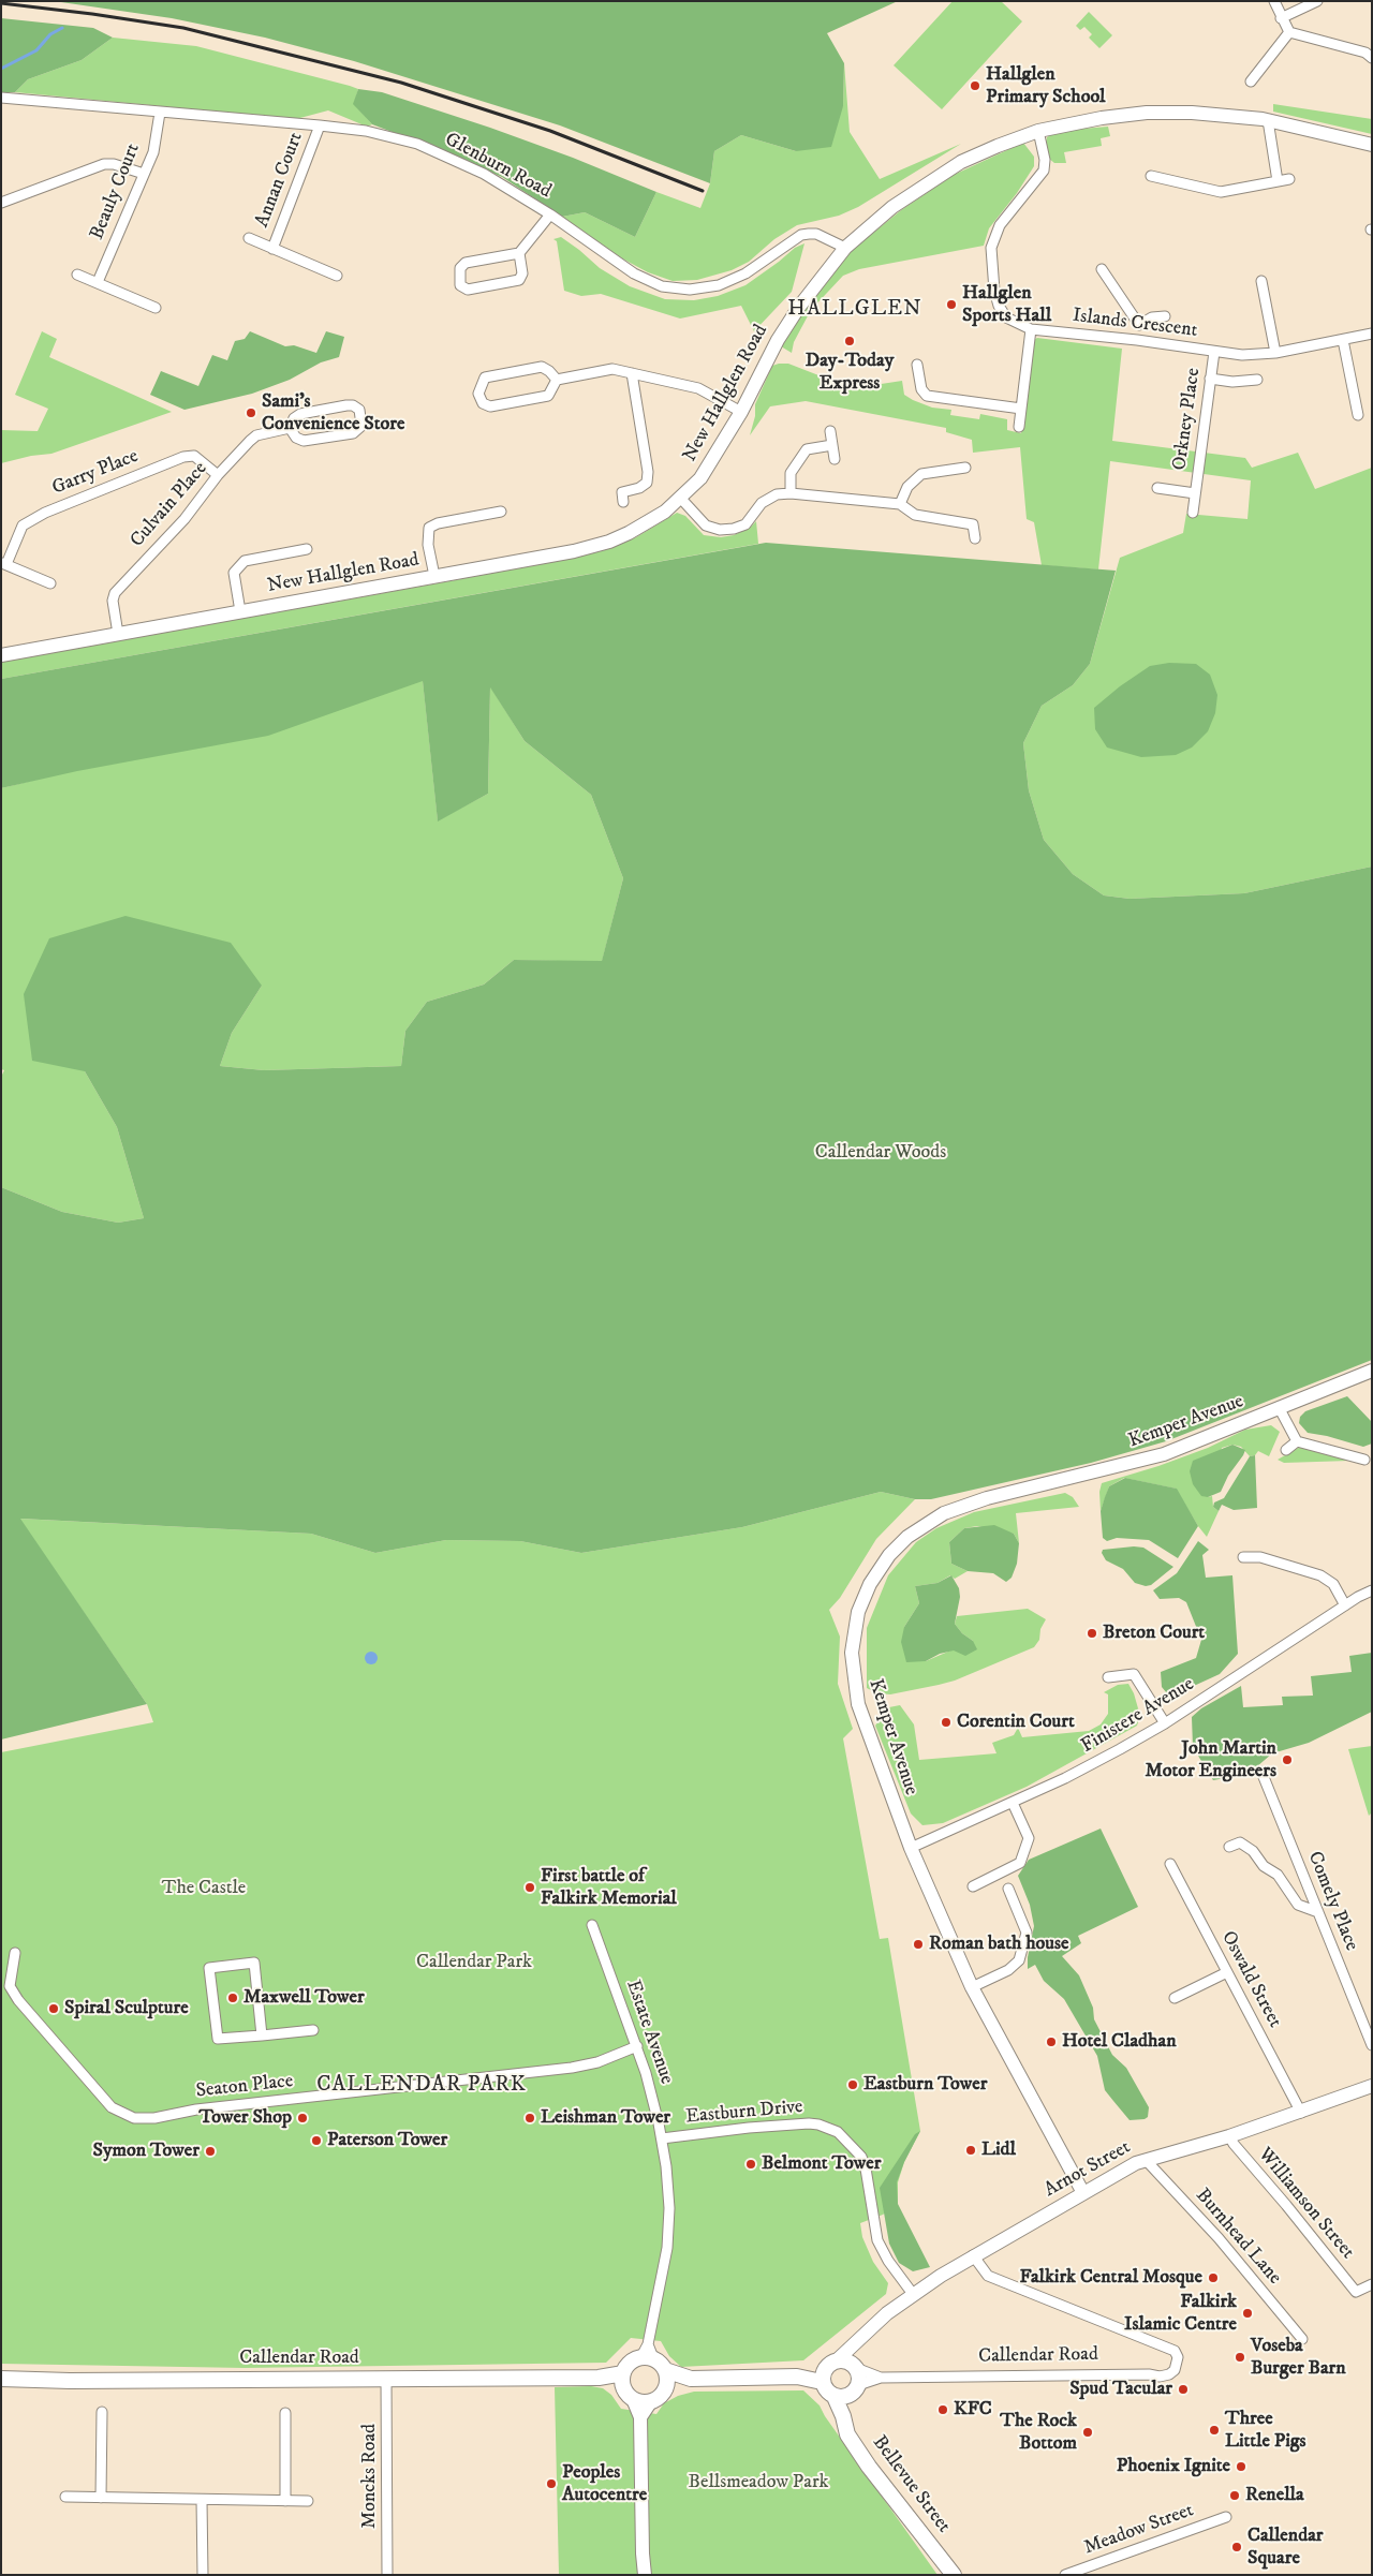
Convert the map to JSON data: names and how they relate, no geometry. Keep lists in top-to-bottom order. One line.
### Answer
{"streets":{"main road":["Callendar Road","Bellevue Street"],"street":["Glenburn Road","Annan Court","Beauly Court","Islands Crescent","New Hallglen Road","Orkney Place","Garry Place","Culvain Place","Kemper Avenue","Finistere Avenue","Comely Place","Oswald Street","Estate Avenue","Seaton Place","Eastburn Drive","Arnot Street","Williamson Street","Burnhead Lane","Moncks Road","Meadow Street"]},"crossings":[["Glenburn Road","Annan Court"],["Glenburn Road","Beauly Court"],["Glenburn Road","New Hallglen Road"],["Islands Crescent","New Hallglen Road"],["Islands Crescent","Orkney Place"],["New Hallglen Road","Culvain Place"],["Garry Place","Culvain Place"],["Kemper Avenue","Finistere Avenue"],["Kemper Avenue","Arnot Street"],["Oswald Street","Arnot Street"],["Estate Avenue","Seaton Place"],["Estate Avenue","Eastburn Drive"],["Estate Avenue","Callendar Road"],["Eastburn Drive","Arnot Street"],["Arnot Street","Williamson Street"],["Arnot Street","Burnhead Lane"],["Arnot Street","Callendar Road"],["Callendar Road","Moncks Road"],["Callendar Road","Bellevue Street"]],"districts":["HALLGLEN","CALLENDAR PARK"],"parks":["Callendar Woods","The Castle","Callendar Park","Bellsmeadow Park"],"places":["Hallglen Primary School","Hallglen Sports Hall","Day-Today Express","Sami's Convenience Store","Breton Court","Corentin Court","John Martin Motor Engineers","First battle of Falkirk Memorial","Roman bath house","Maxwell Tower","Spiral Sculpture","Hotel Cladhan","Eastburn Tower","Tower Shop","Leishman Tower","Paterson Tower","Lidl","Symon Tower","Belmont Tower","Falkirk Central Mosque","Falkirk Islamic Centre","Voseba Burger Barn","Spud Tacular","KFC","Three Little Pigs","The Rock Bottom","Phoenix Ignite","Peoples Autocentre","Renella","Callendar Square"]}
